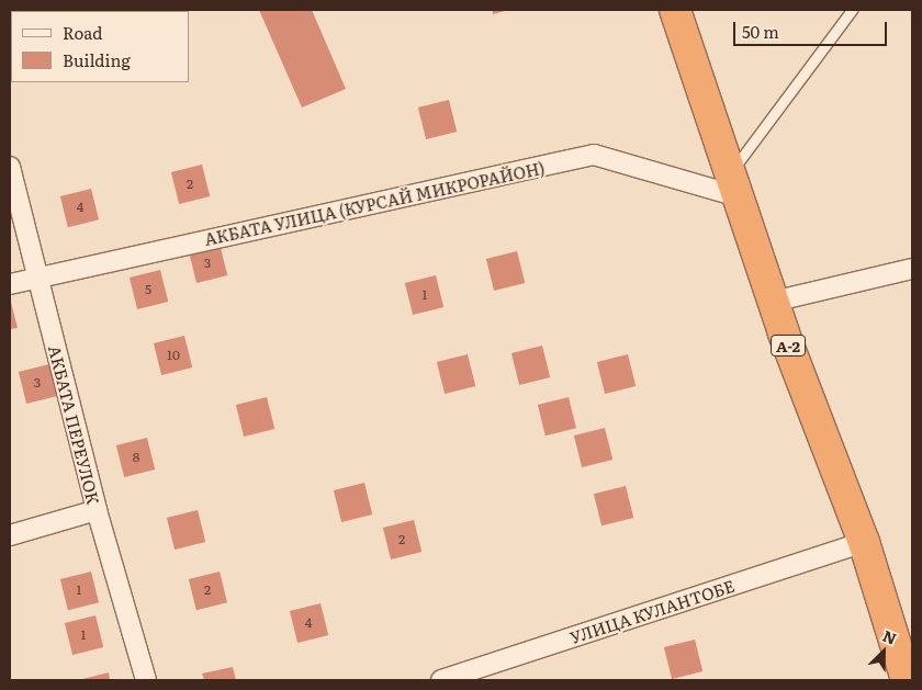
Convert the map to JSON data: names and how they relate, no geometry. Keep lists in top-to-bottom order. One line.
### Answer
{"streets":{"highway":["A-2"],"street":["АКБАТА УЛИЦА (КУРСАЙ МИКРОРАЙОН)","АКБАТА ПЕРЕУЛОК","УЛИЦА КУЛАНТОБЕ"]},"crossings":[["АКБАТА УЛИЦА (КУРСАЙ МИКРОРАЙОН)","A-2"],["АКБАТА УЛИЦА (КУРСАЙ МИКРОРАЙОН)","АКБАТА ПЕРЕУЛОК"],["A-2","УЛИЦА КУЛАНТОБЕ"]],"house_numbers":["2","4","3","5","1","10","3","8","2","1","2","4","1"],"legend":["Road","Building"],"scale_bar":"50 m","north":"top right"}
